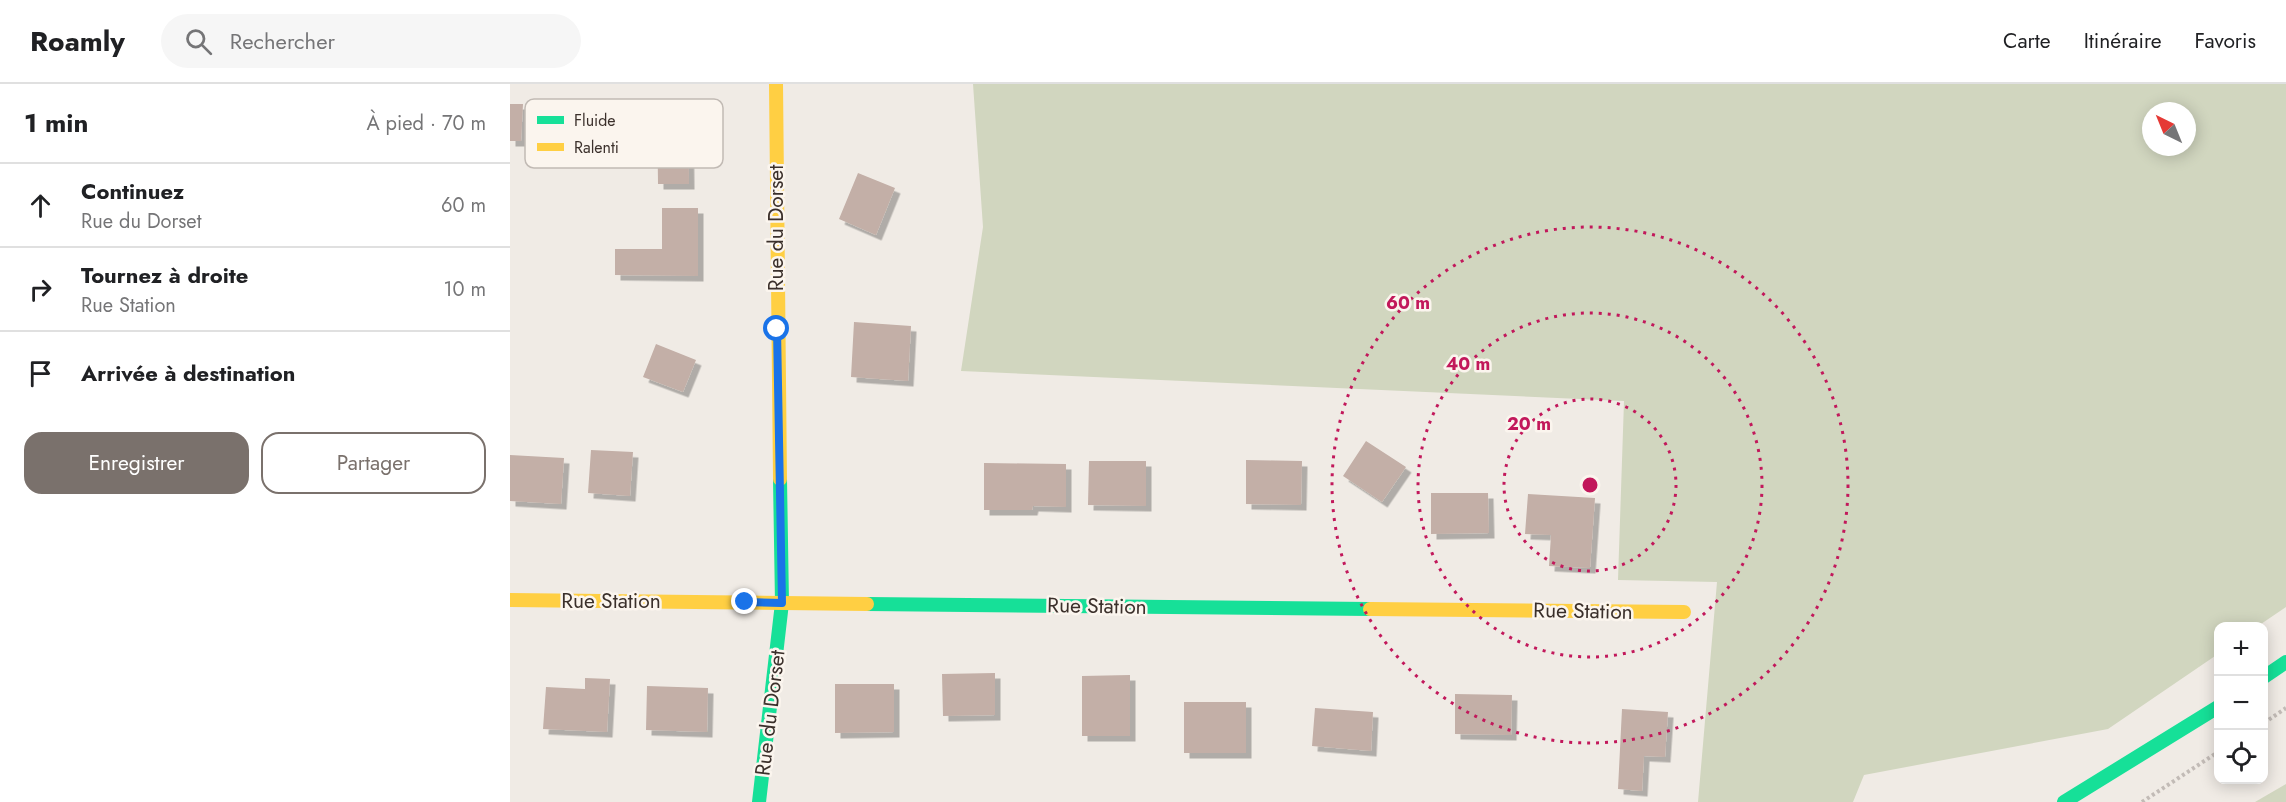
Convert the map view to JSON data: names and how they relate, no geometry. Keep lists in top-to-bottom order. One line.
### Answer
{"streets":{"street":["Rue du Dorset","Rue Station"]},"crossings":[["Rue du Dorset","Rue Station"]],"legend":["Fluide","Ralenti"],"north":"top left","page":{"header":"Roamly","search":"Rechercher","nav":["Carte","Itinéraire","Favoris"],"heading":["1 min","À pied · 70 m"],"list":[["Continuez","Rue du Dorset","60 m"],["Tournez à droite","Rue Station","10 m"],"Arrivée à destination"],"buttons":["Enregistrer","Partager"],"map_buttons":["+","−"]},"rings":["60 m","40 m","20 m"]}
